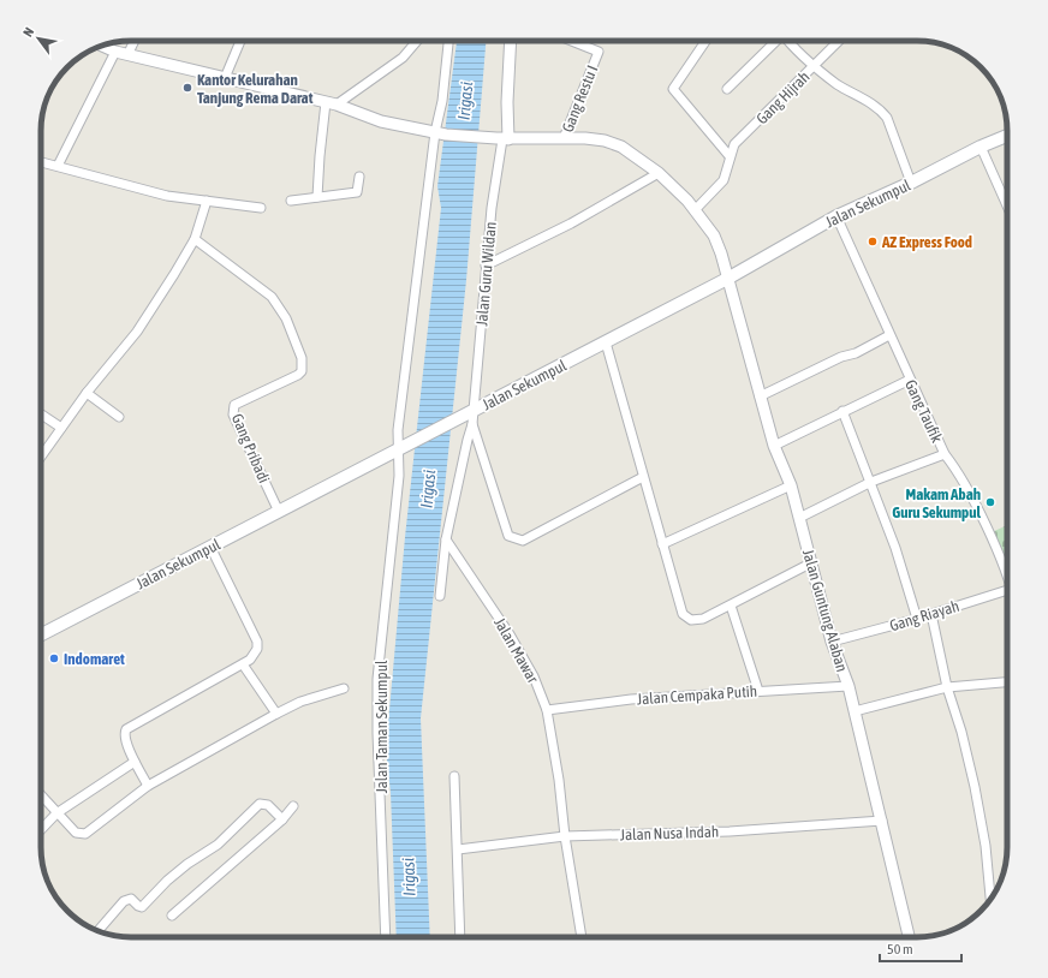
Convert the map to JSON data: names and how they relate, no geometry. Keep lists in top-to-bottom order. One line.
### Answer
{"streets":{"main road":["Jalan Sekumpul"],"street":["Gang Hijrah","Gang Restu I","Jalan Guru Wildan","Gang Taufik","Gang Pribadi","Jalan Guntung Alaban","Gang Riayah","Jalan Mawar","Jalan Cempaka Putih","Jalan Taman Sekumpul","Jalan Nusa Indah"]},"crossings":[["Gang Hijrah","Jalan Sekumpul"],["Gang Hijrah","Jalan Guntung Alaban"],["Gang Restu I","Jalan Guntung Alaban"],["Jalan Sekumpul","Jalan Guru Wildan"],["Jalan Sekumpul","Gang Taufik"],["Jalan Sekumpul","Gang Pribadi"],["Jalan Sekumpul","Jalan Guntung Alaban"],["Jalan Sekumpul","Jalan Taman Sekumpul"],["Jalan Guru Wildan","Jalan Guntung Alaban"],["Jalan Guntung Alaban","Gang Riayah"],["Jalan Guntung Alaban","Jalan Cempaka Putih"],["Jalan Guntung Alaban","Jalan Taman Sekumpul"],["Jalan Guntung Alaban","Jalan Nusa Indah"],["Jalan Mawar","Jalan Cempaka Putih"],["Jalan Mawar","Jalan Nusa Indah"]],"water":["Irigasi"],"places":["Kantor Kelurahan Tanjung Rema Darat","AZ Express Food","Makam Abah Guru Sekumpul","Indomaret"],"scale_bar":"50 m","north":"top left"}
